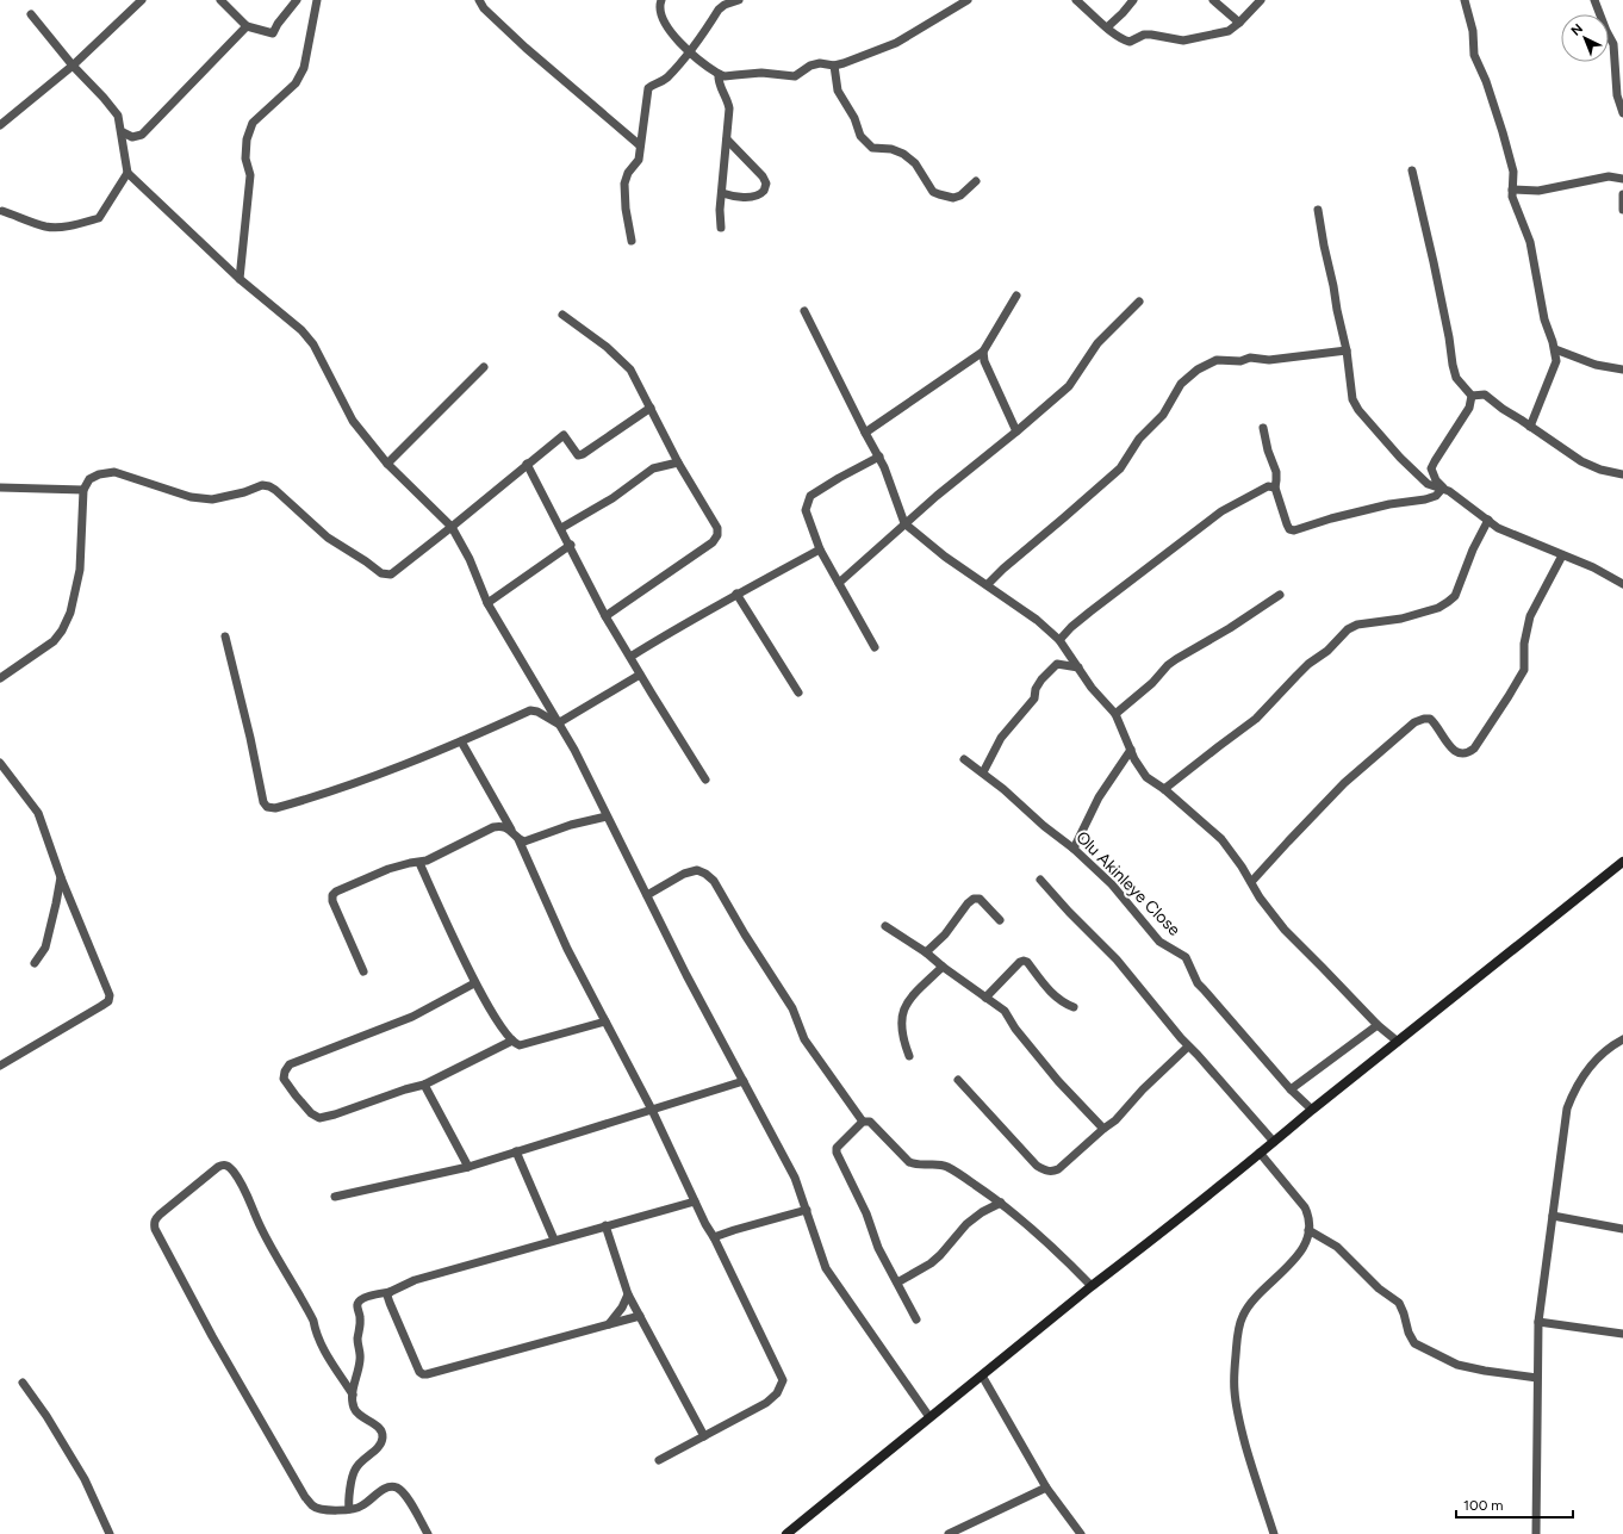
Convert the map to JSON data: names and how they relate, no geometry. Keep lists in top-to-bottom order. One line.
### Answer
{"streets":{"street":["Olu Akinleye Close"]},"scale_bar":"100 m","north":"top left"}
